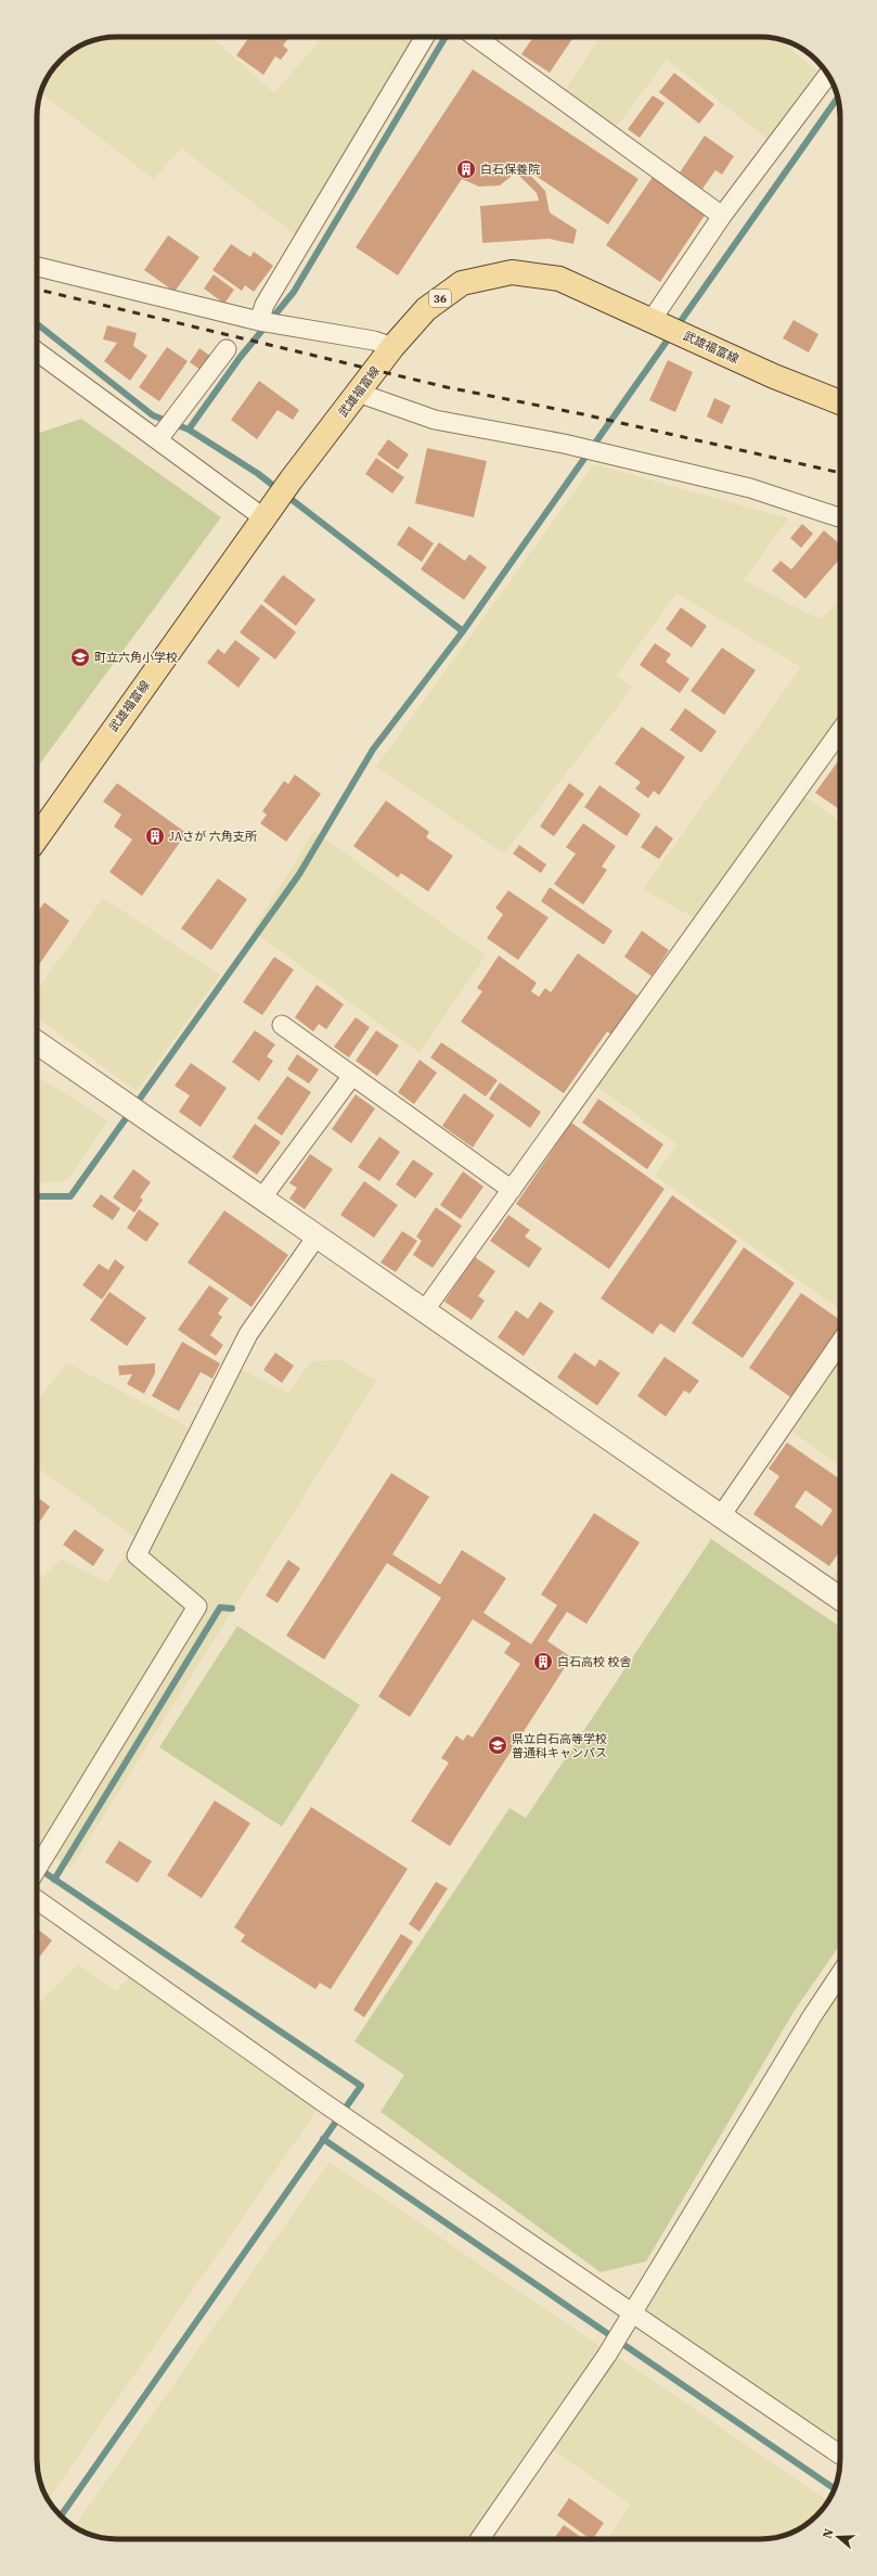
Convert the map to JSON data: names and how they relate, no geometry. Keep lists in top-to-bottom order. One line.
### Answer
{"streets":{"main road":["36","武雄福富線"]},"places":{"building":["白石保養院","JAさが 六角支所","白石高校 校舎"],"school or university":["町立六角小学校","県立白石高等学校 普通科キャンパス"]},"north":"left"}
